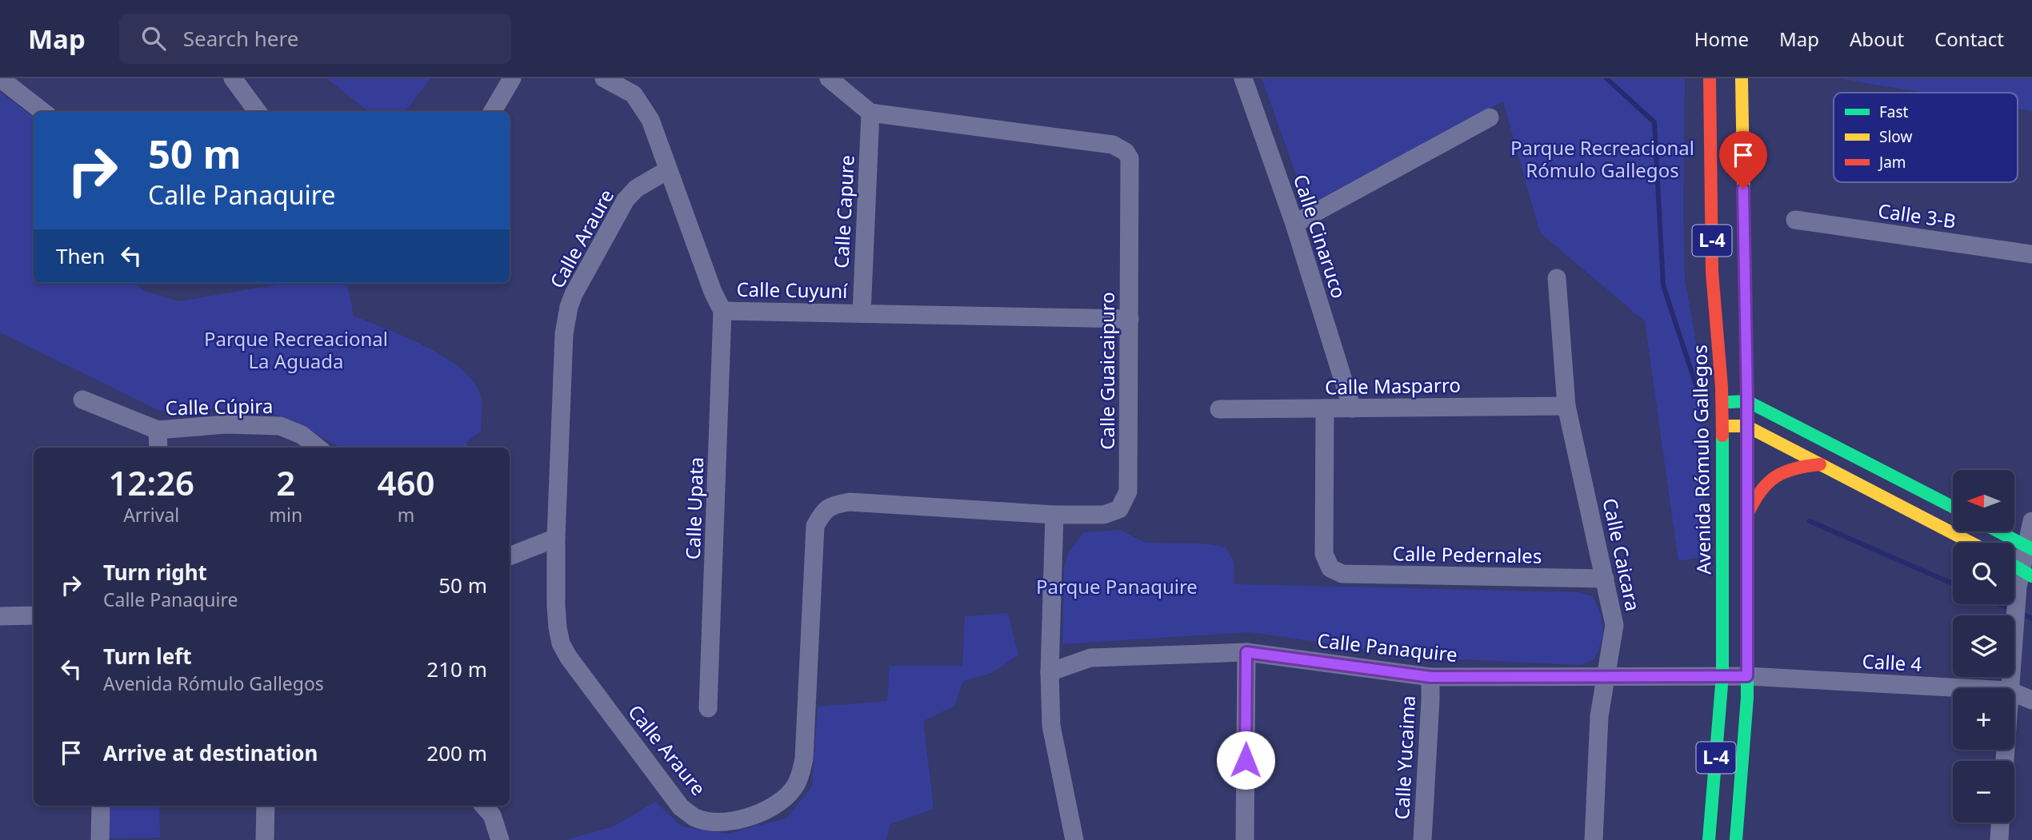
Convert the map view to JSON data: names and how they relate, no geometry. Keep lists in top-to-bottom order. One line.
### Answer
{"streets":{"main road":["L-4","Avenida Rómulo Gallegos"],"street":["Calle Capure","Calle 3-B","Calle Cinaruco","Calle Araure","Calle Cuyuní","Calle Guaicaipuro","Calle Masparro","Calle Cúpira","Calle Upata","Calle Caicara","Calle Pedernales","Calle Panaquire","Calle 4","Calle Yucaima"]},"crossings":[["Calle Capure","Calle Cuyuní"],["Calle Capure","Calle Guaicaipuro"],["Calle Cinaruco","Calle Masparro"],["Calle Araure","Calle Cuyuní"],["Calle Araure","Calle Guaicaipuro"],["L-4","Calle 4"],["Calle Cuyuní","Calle Guaicaipuro"],["Calle Cuyuní","Calle Upata"],["Calle Masparro","Calle Caicara"],["Calle Masparro","Calle Pedernales"],["Avenida Rómulo Gallegos","Calle Panaquire"],["Avenida Rómulo Gallegos","Calle 4"],["Calle Caicara","Calle Pedernales"],["Calle Caicara","Calle Panaquire"],["Calle Panaquire","Calle 4"],["Calle Panaquire","Calle Yucaima"]],"parks":["Parque Recreacional Rómulo Gallegos","Parque Recreacional La Aguada","Parque Panaquire"],"legend":["Fast","Slow","Jam"],"north":"left","page":{"header":"Map","search":"Search here","nav":["Home","Map","About","Contact"],"turn":["50 m","Calle Panaquire"],"then":"Then","eta":["12:26","Arrival","2","min","460","m"],"map_buttons":["+","−"],"list":[{"name":"Turn right","note":"Calle Panaquire","value":"50 m"},{"name":"Turn left","note":"Avenida Rómulo Gallegos","value":"210 m"},{"name":"Arrive at destination","value":"200 m"}]}}
